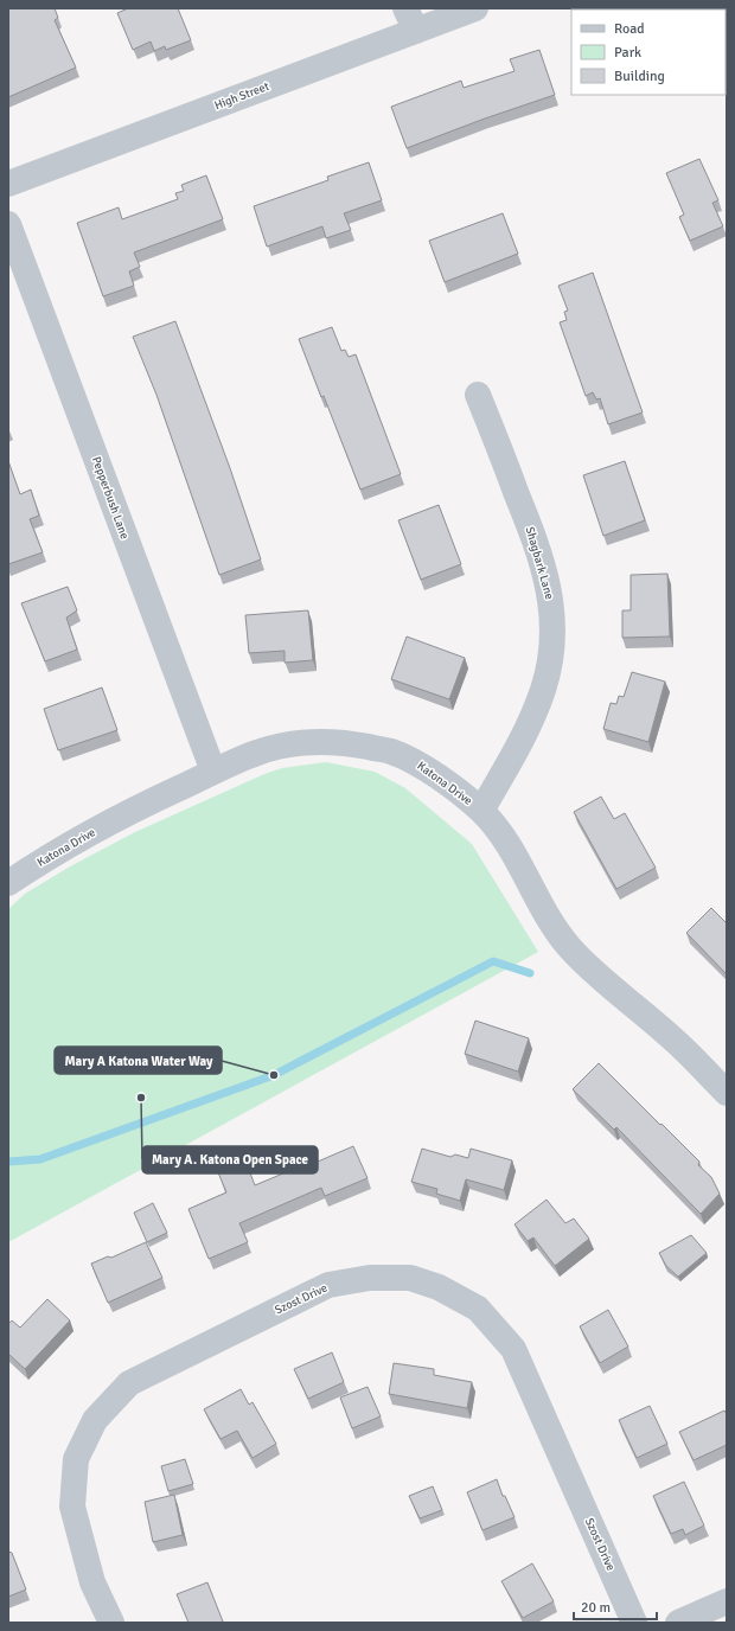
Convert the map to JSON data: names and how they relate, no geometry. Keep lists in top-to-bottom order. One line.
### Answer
{"streets":{"street":["High Street","Pepperbush Lane","Shagbark Lane","Katona Drive","Szost Drive"]},"crossings":[["Pepperbush Lane","Katona Drive"],["Shagbark Lane","Katona Drive"]],"places":["Mary A Katona Water Way","Mary A. Katona Open Space"],"legend":["Road","Park","Building"],"scale_bar":"20 m"}
